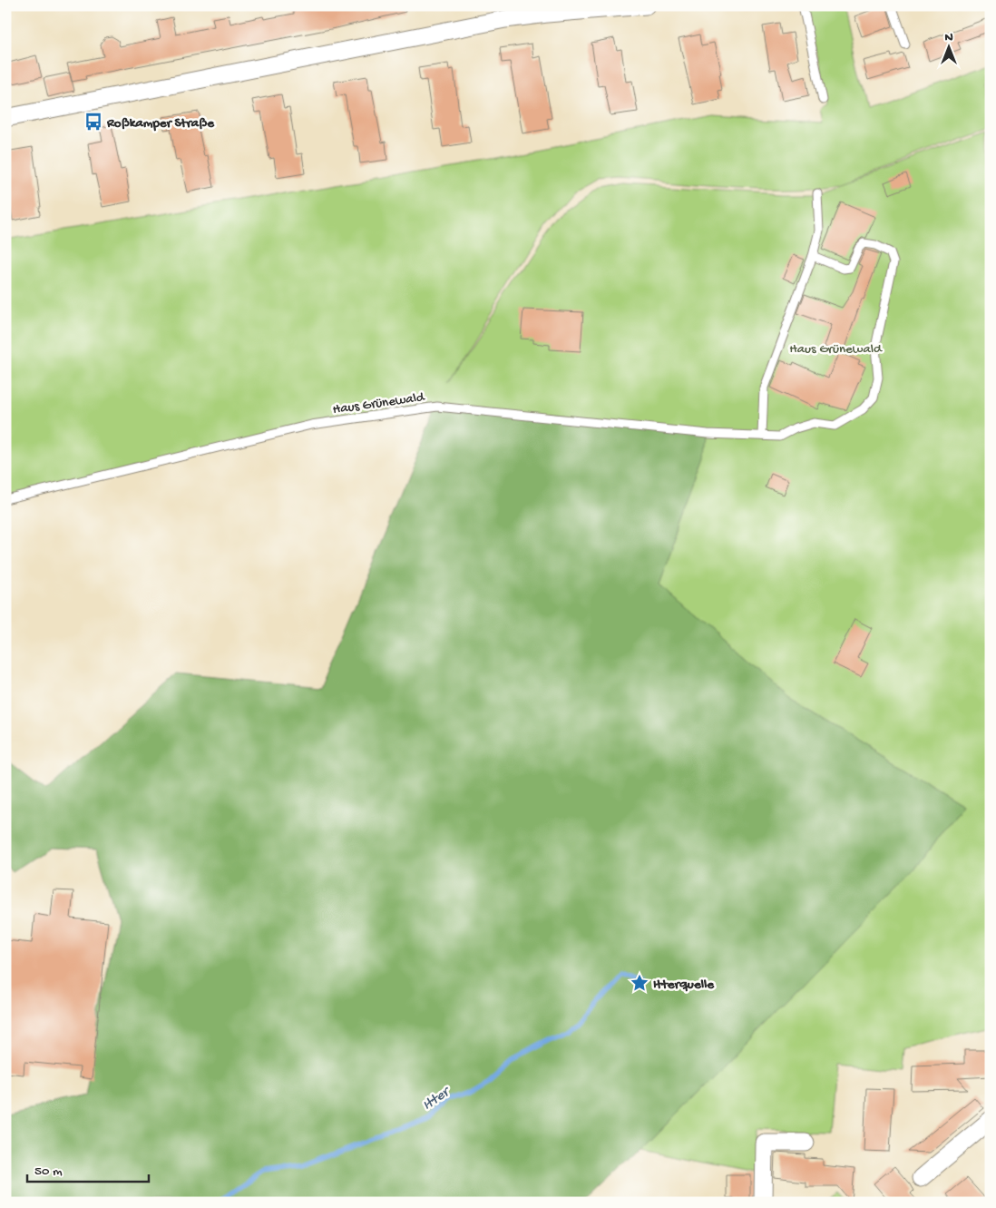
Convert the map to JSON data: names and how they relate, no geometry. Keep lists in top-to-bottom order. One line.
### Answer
{"streets":{"lane":["Haus Grünewald"]},"water":["Itter"],"parks":["Haus Grünewald"],"places":{"bus stop":["Roßkamper Straße"],"place":["Itterquelle"]},"scale_bar":"50 m","north":"top"}
